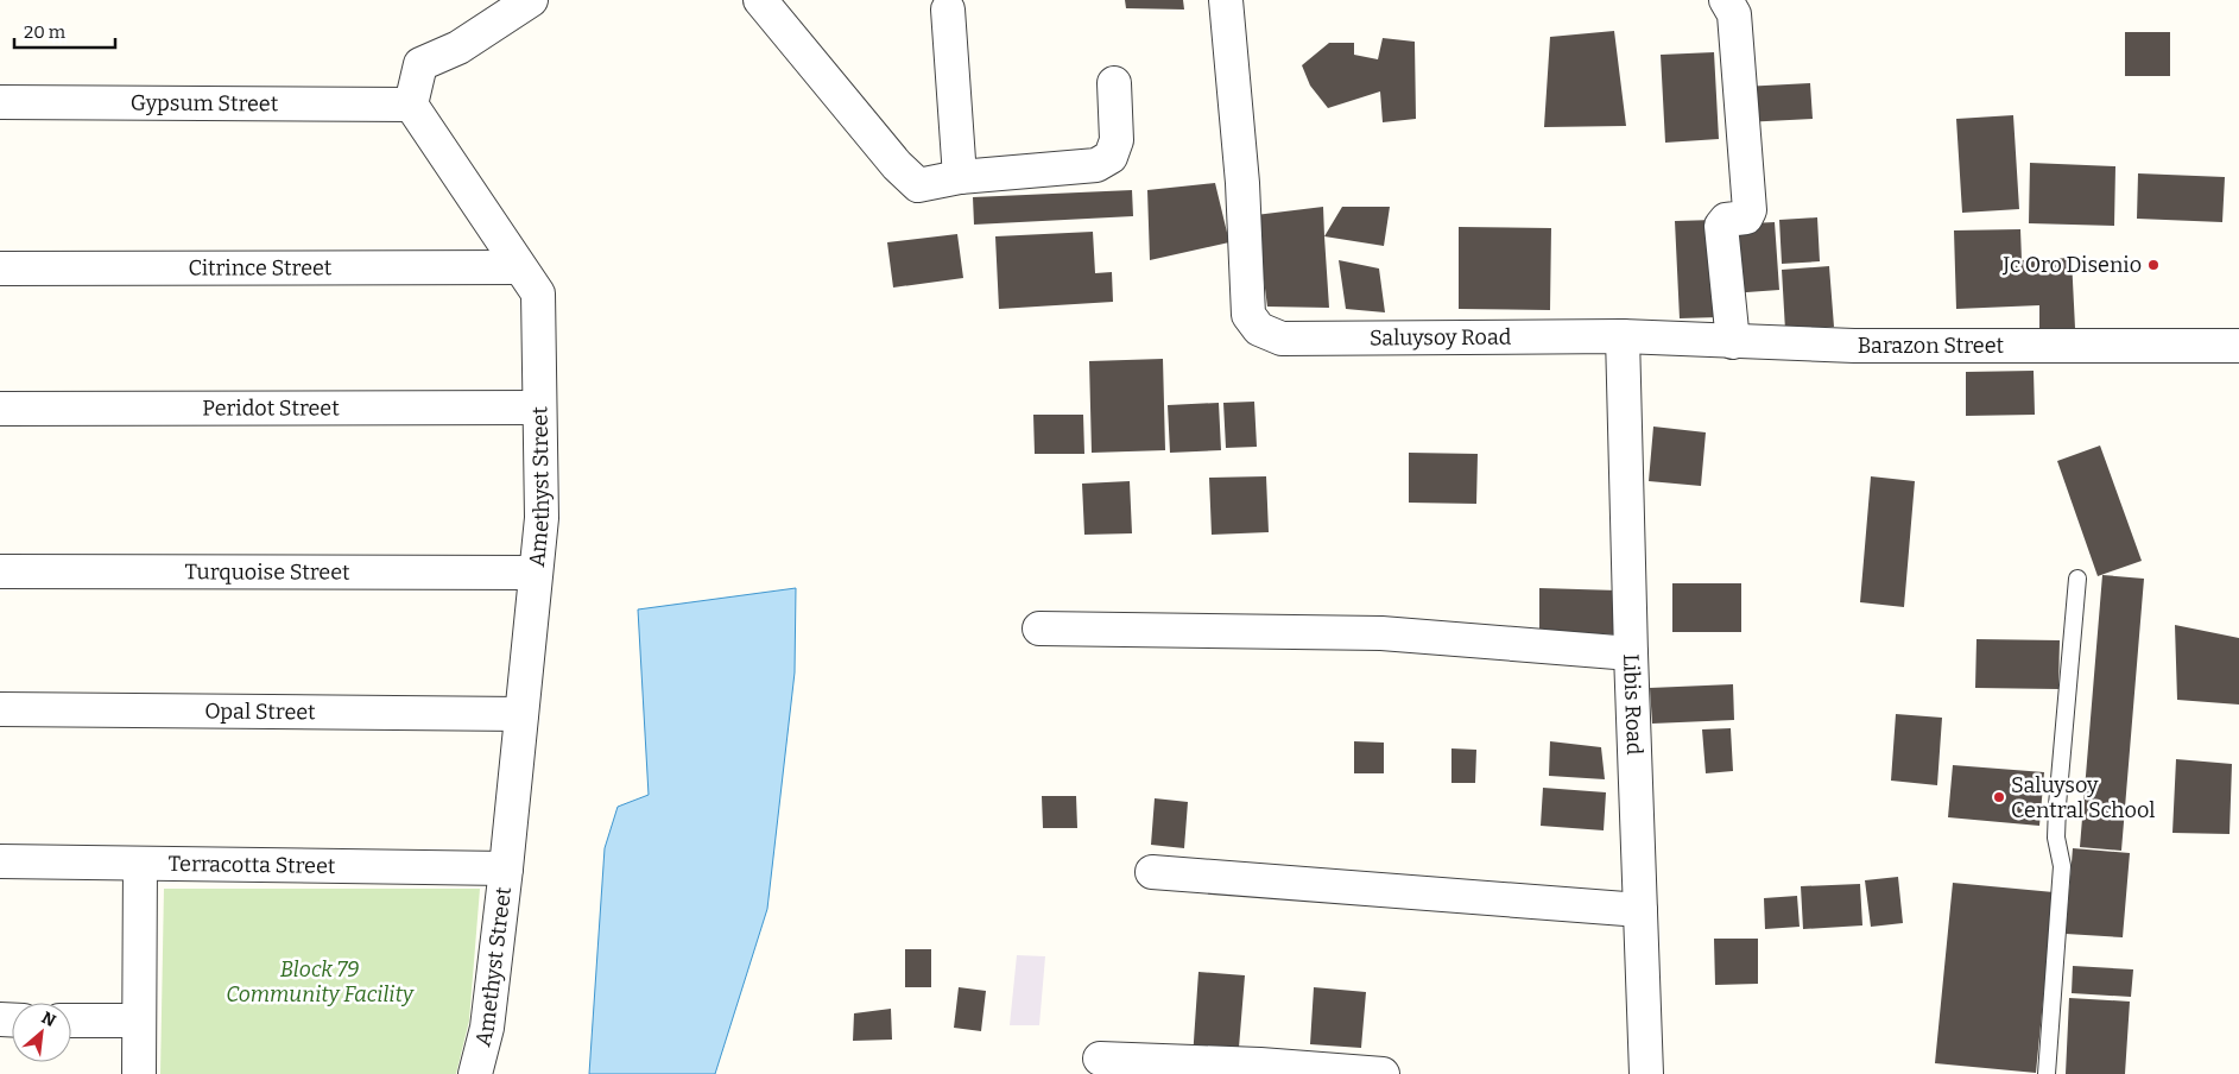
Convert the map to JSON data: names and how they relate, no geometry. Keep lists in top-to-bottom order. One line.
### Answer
{"streets":{"street":["Gypsum Street","Citrince Street","Saluysoy Road","Barazon Street","Peridot Street","Amethyst Street","Turquoise Street","Libis Road","Opal Street","Terracotta Street"]},"crossings":[["Gypsum Street","Amethyst Street"],["Citrince Street","Amethyst Street"],["Saluysoy Road","Barazon Street"],["Saluysoy Road","Libis Road"],["Barazon Street","Libis Road"],["Peridot Street","Amethyst Street"],["Amethyst Street","Turquoise Street"],["Amethyst Street","Opal Street"],["Amethyst Street","Terracotta Street"]],"parks":["Block 79 Community Facility"],"places":["Jc Oro Disenio","Saluysoy Central School"],"scale_bar":"20 m","north":"top right"}
